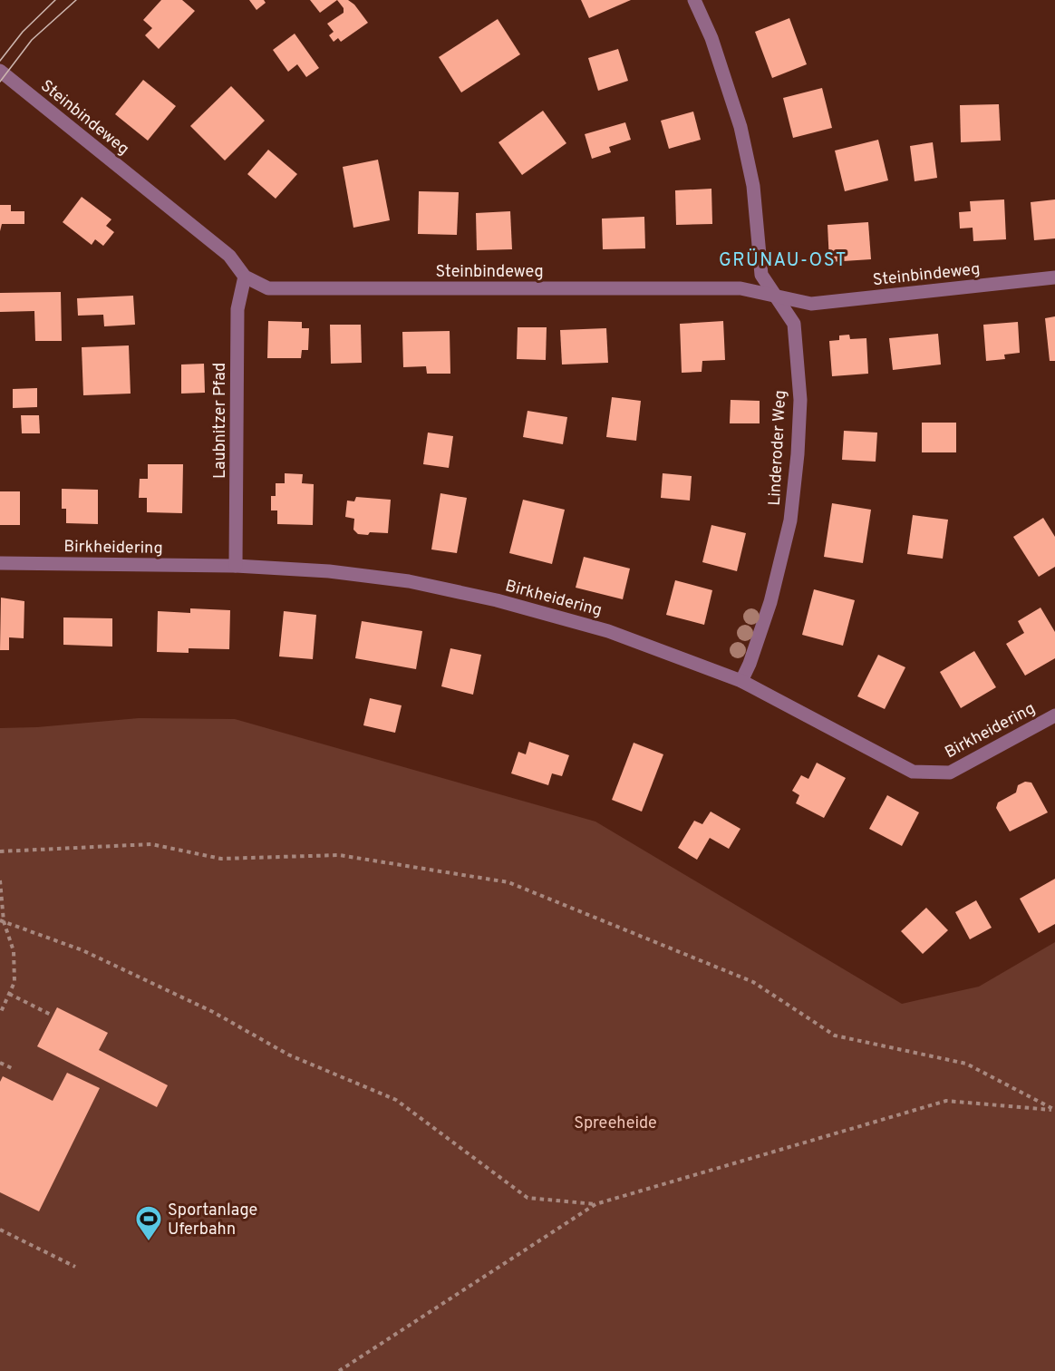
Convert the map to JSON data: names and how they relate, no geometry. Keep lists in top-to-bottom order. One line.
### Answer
{"streets":{"street":["Steinbindeweg","Laubnitzer Pfad","Linderoder Weg","Birkheidering"]},"crossings":[["Steinbindeweg","Laubnitzer Pfad"],["Steinbindeweg","Linderoder Weg"],["Laubnitzer Pfad","Birkheidering"],["Linderoder Weg","Birkheidering"]],"districts":["GRÜNAU-OST"],"parks":["Spreeheide"],"places":{"sports":["Sportanlage Uferbahn"]}}
